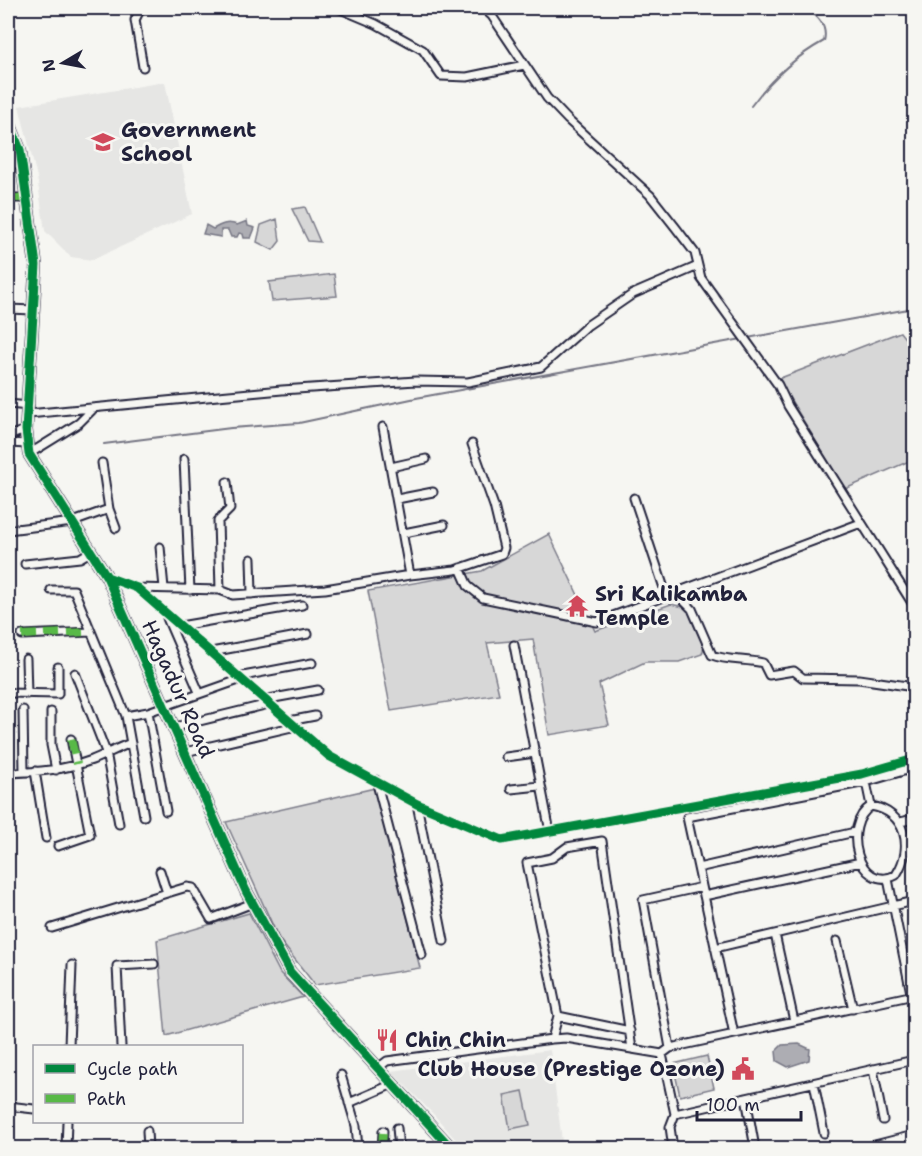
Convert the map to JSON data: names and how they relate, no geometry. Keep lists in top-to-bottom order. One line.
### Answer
{"streets":{"street":["Hagadur Road"]},"places":{"school or university":["Government School"],"temple":["Sri Kalikamba Temple"],"restaurant":["Chin Chin"],"public building":["Club House (Prestige Ozone)"]},"legend":["Cycle path","Path"],"scale_bar":"100 m","north":"left"}
